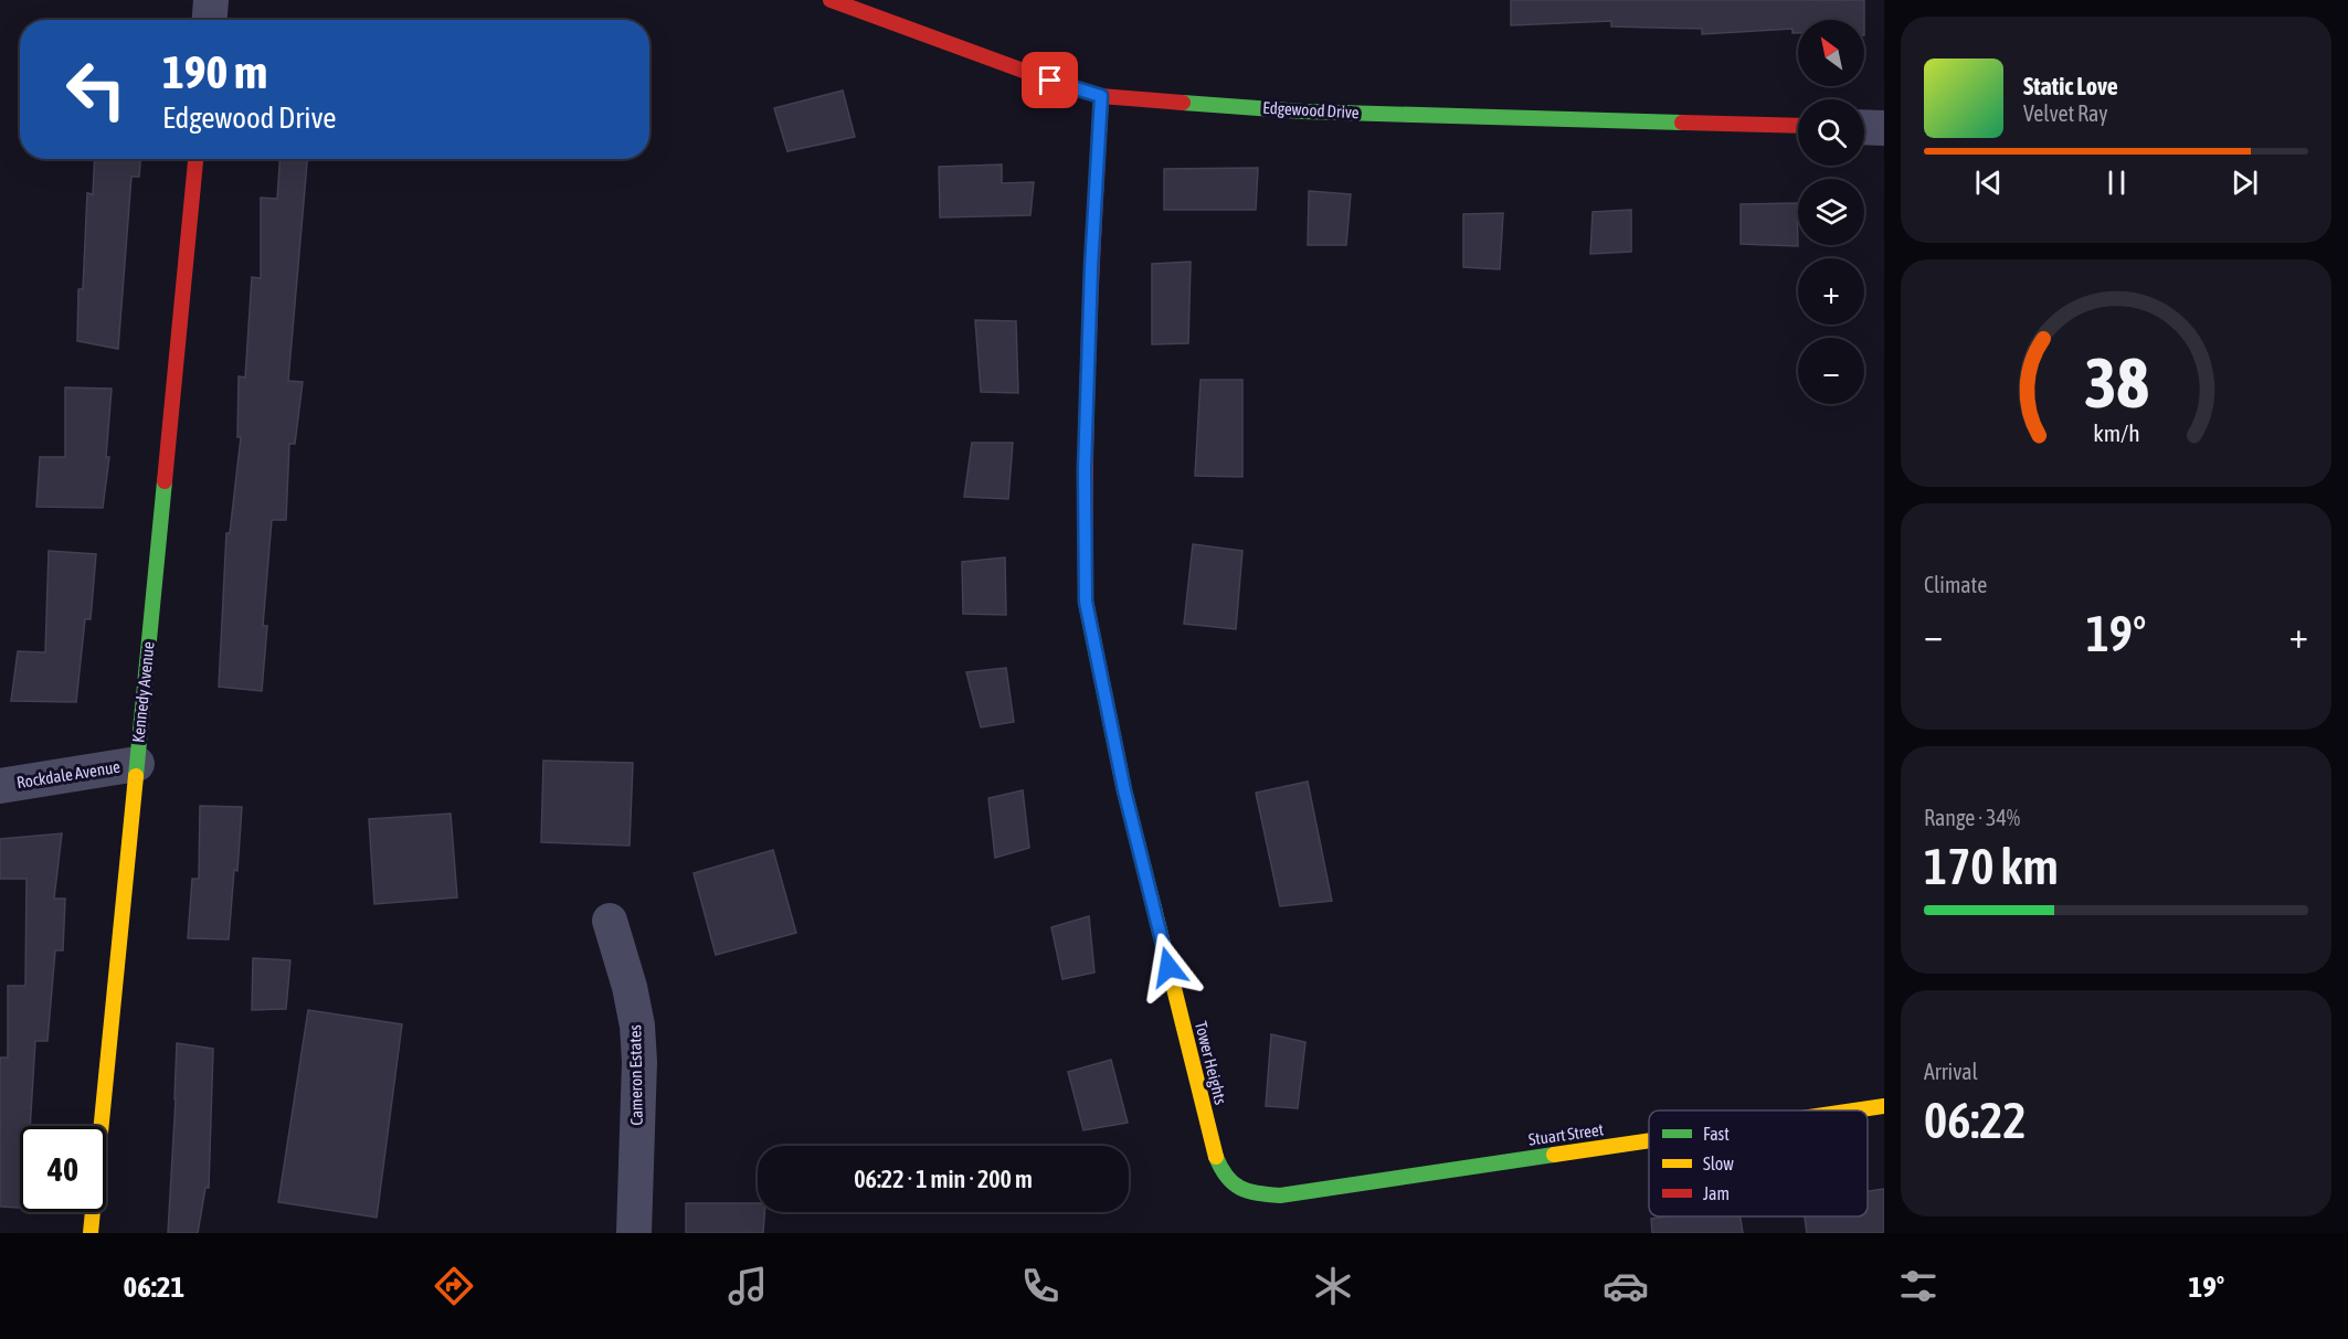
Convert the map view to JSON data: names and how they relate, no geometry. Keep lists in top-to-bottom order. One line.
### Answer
{"streets":{"street":["Edgewood Drive","Kennedy Avenue","Rockdale Avenue","Tower Heights","Cameron Estates","Stuart Street"]},"crossings":[["Edgewood Drive","Tower Heights"],["Kennedy Avenue","Rockdale Avenue"],["Tower Heights","Stuart Street"]],"legend":["Fast","Slow","Jam"],"north":"top left","page":{"map_buttons":["+","−"],"turn":["190 m","Edgewood Drive"],"song":["Static Love","Velvet Ray"],"tile":["Climate",["Range · 34%","170 km"],["Arrival","06:22"]],"heat":["−","19°","+"],"limit":"40","trip":"06:22 · 1 min · 200 m","tabs":["06:21","19°"],"gauge":["38","km/h"]}}
